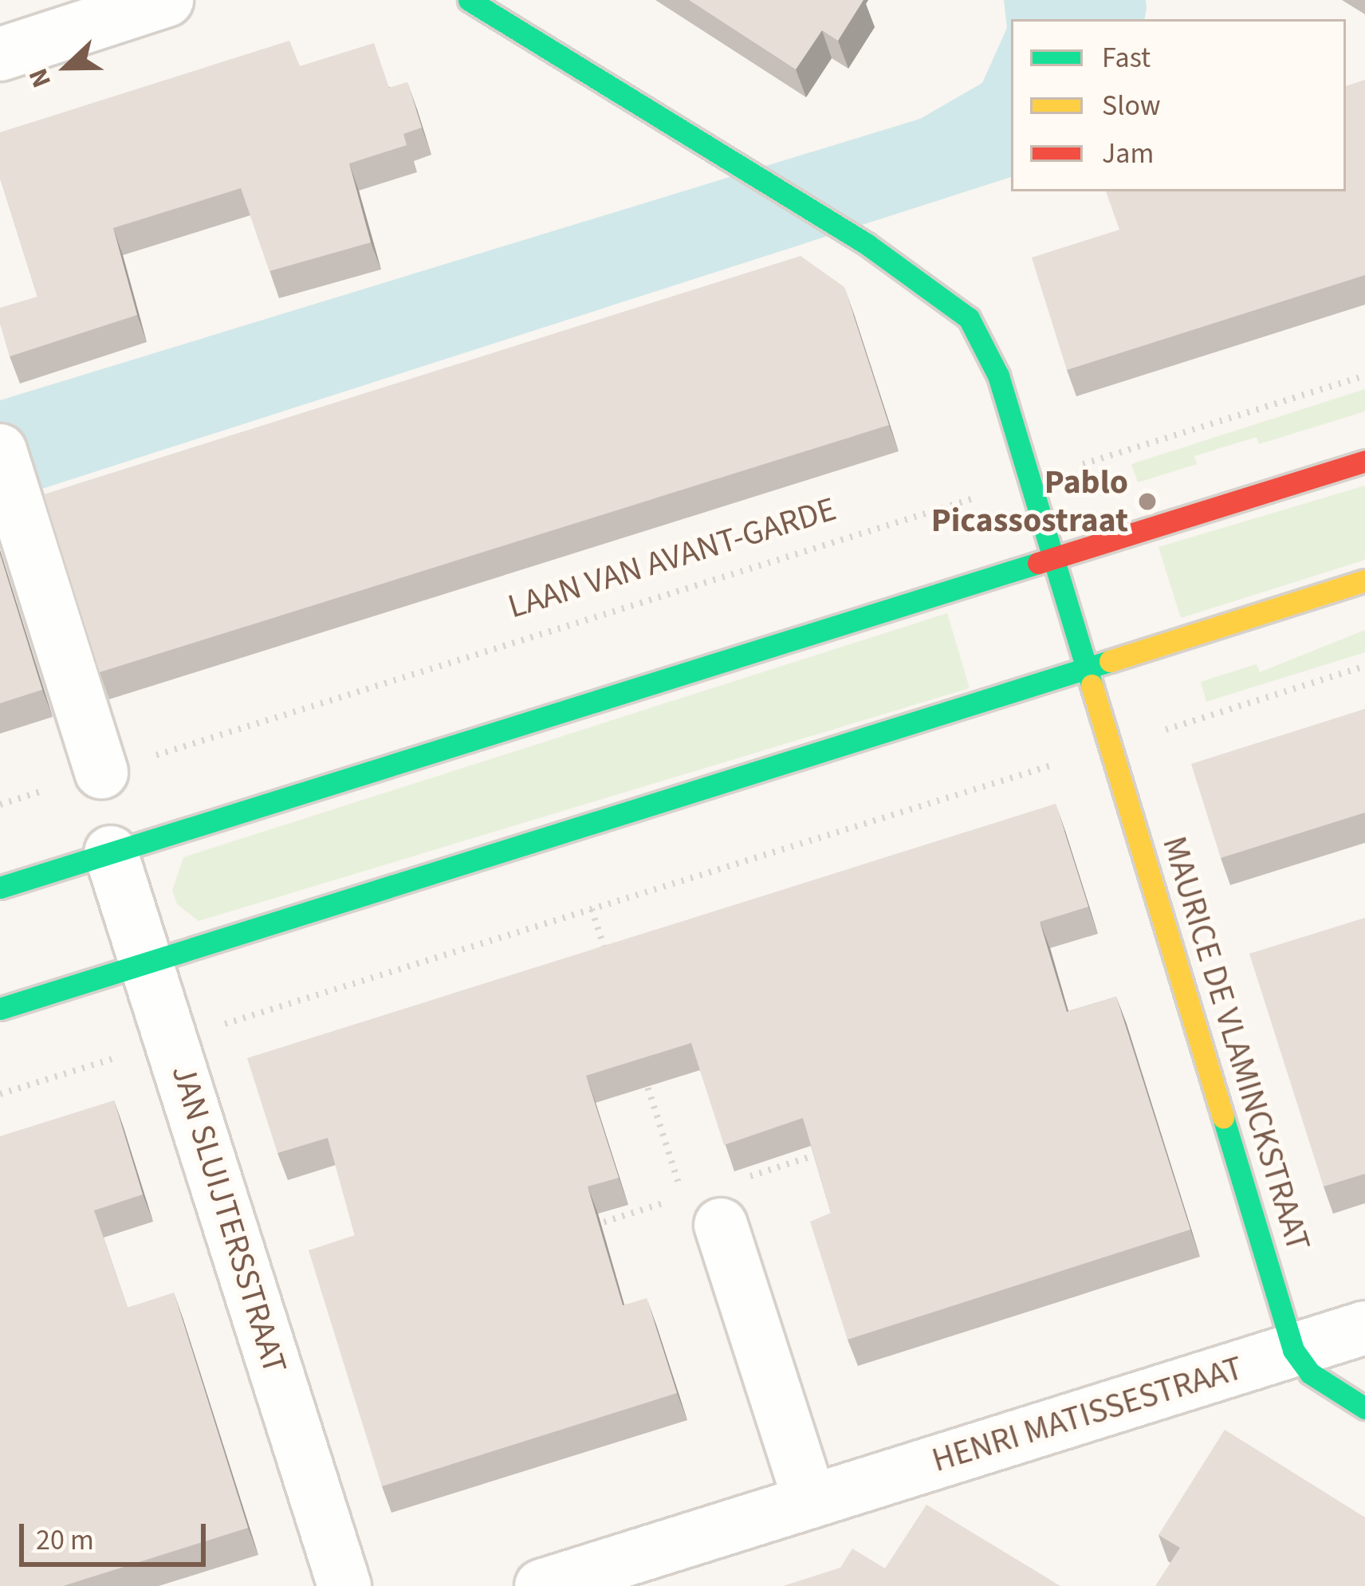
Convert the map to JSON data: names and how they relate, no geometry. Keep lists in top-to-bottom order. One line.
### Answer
{"streets":{"street":["MAURICE DE VLAMINCKSTRAAT","JAN SLUIJTERSSTRAAT","HENRI MATISSESTRAAT"],"path":["LAAN VAN AVANT-GARDE"]},"crossings":[["MAURICE DE VLAMINCKSTRAAT","HENRI MATISSESTRAAT"]],"places":["Pablo Picassostraat"],"legend":["Fast","Slow","Jam"],"scale_bar":"20 m","north":"left"}
